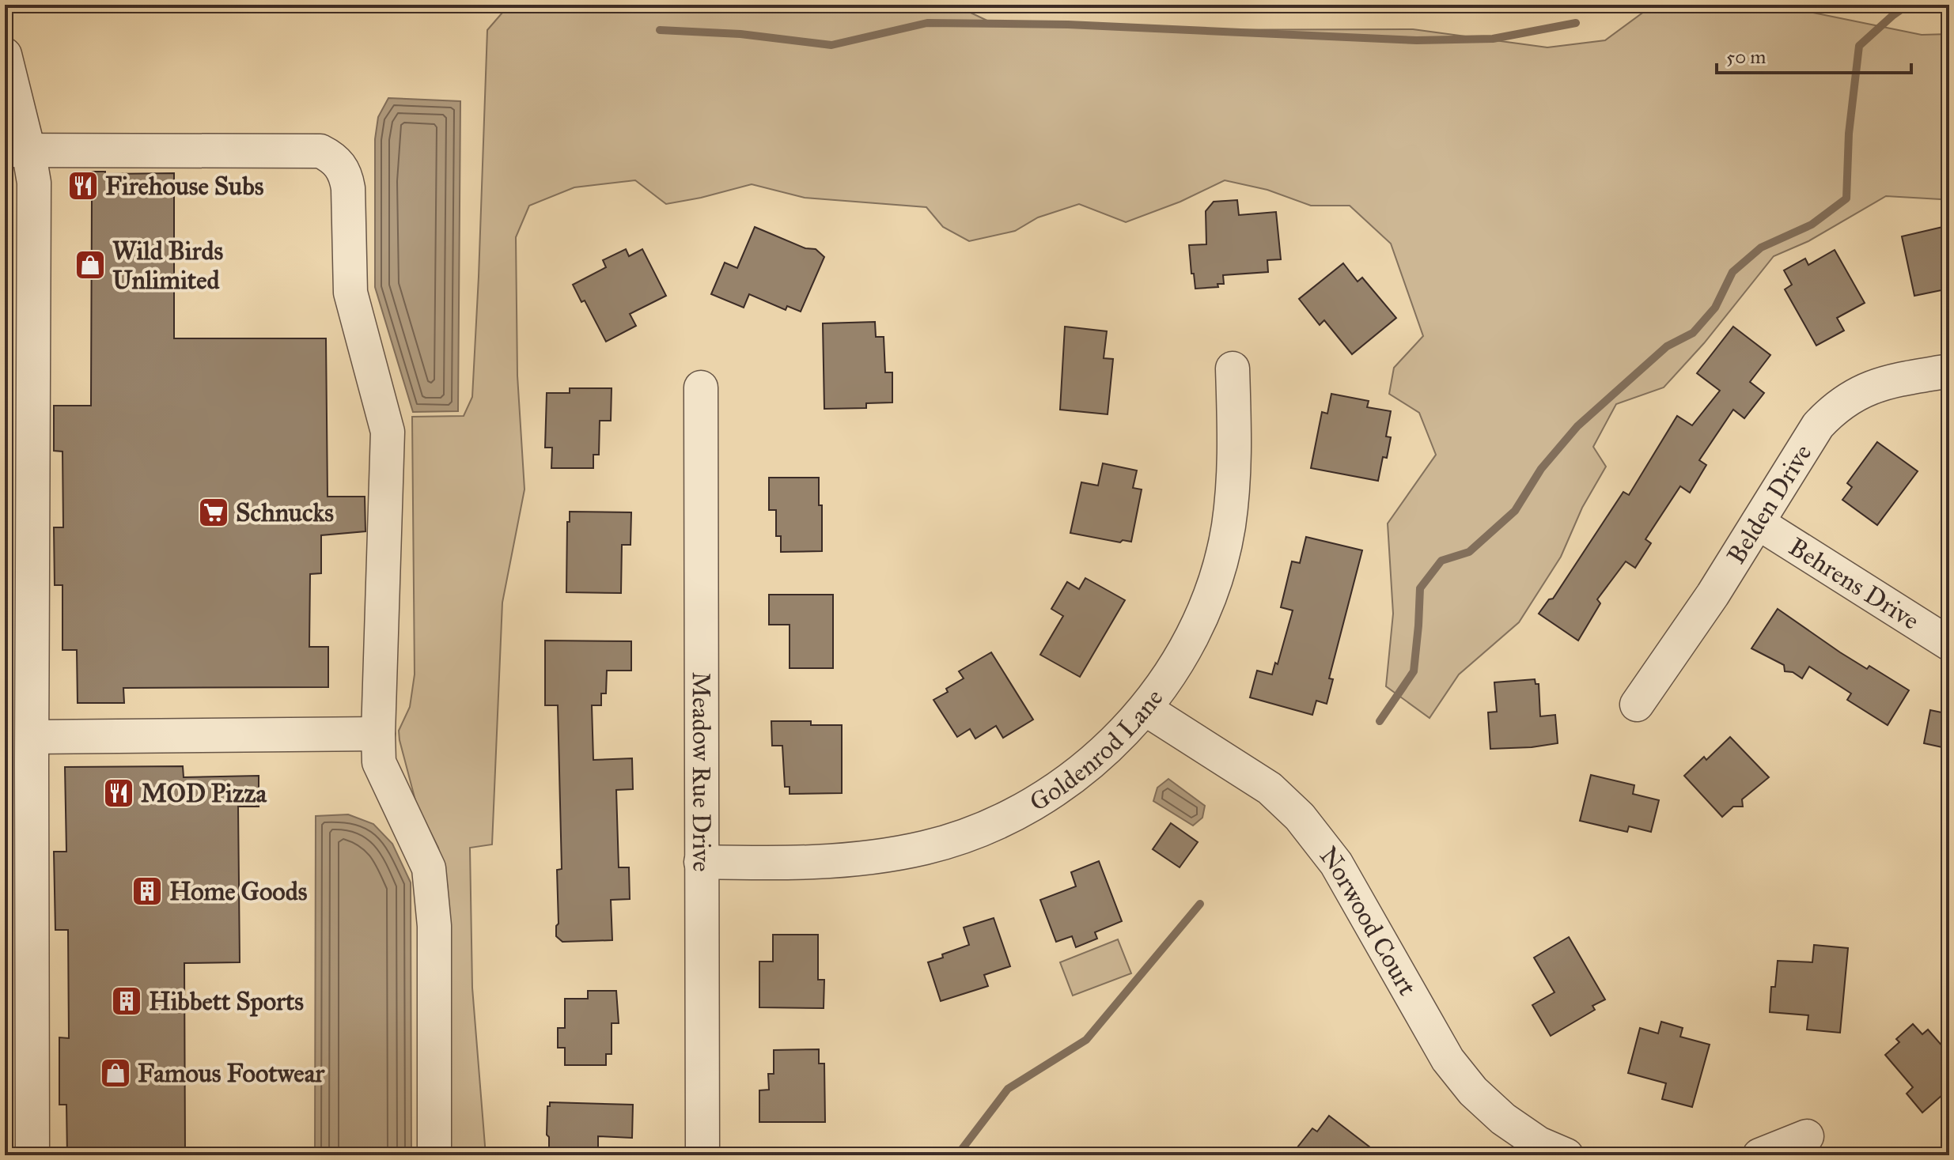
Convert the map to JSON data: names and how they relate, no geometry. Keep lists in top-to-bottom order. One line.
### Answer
{"streets":{"street":["Belden Drive","Behrens Drive","Goldenrod Lane","Meadow Rue Drive","Norwood Court"]},"crossings":[["Belden Drive","Behrens Drive"],["Goldenrod Lane","Meadow Rue Drive"],["Goldenrod Lane","Norwood Court"]],"places":{"restaurant":["Firehouse Subs","MOD Pizza"],"shop":["Wild Birds Unlimited","Famous Footwear"],"supermarket":["Schnucks"],"building":["Home Goods","Hibbett Sports"]},"scale_bar":"50 m"}
